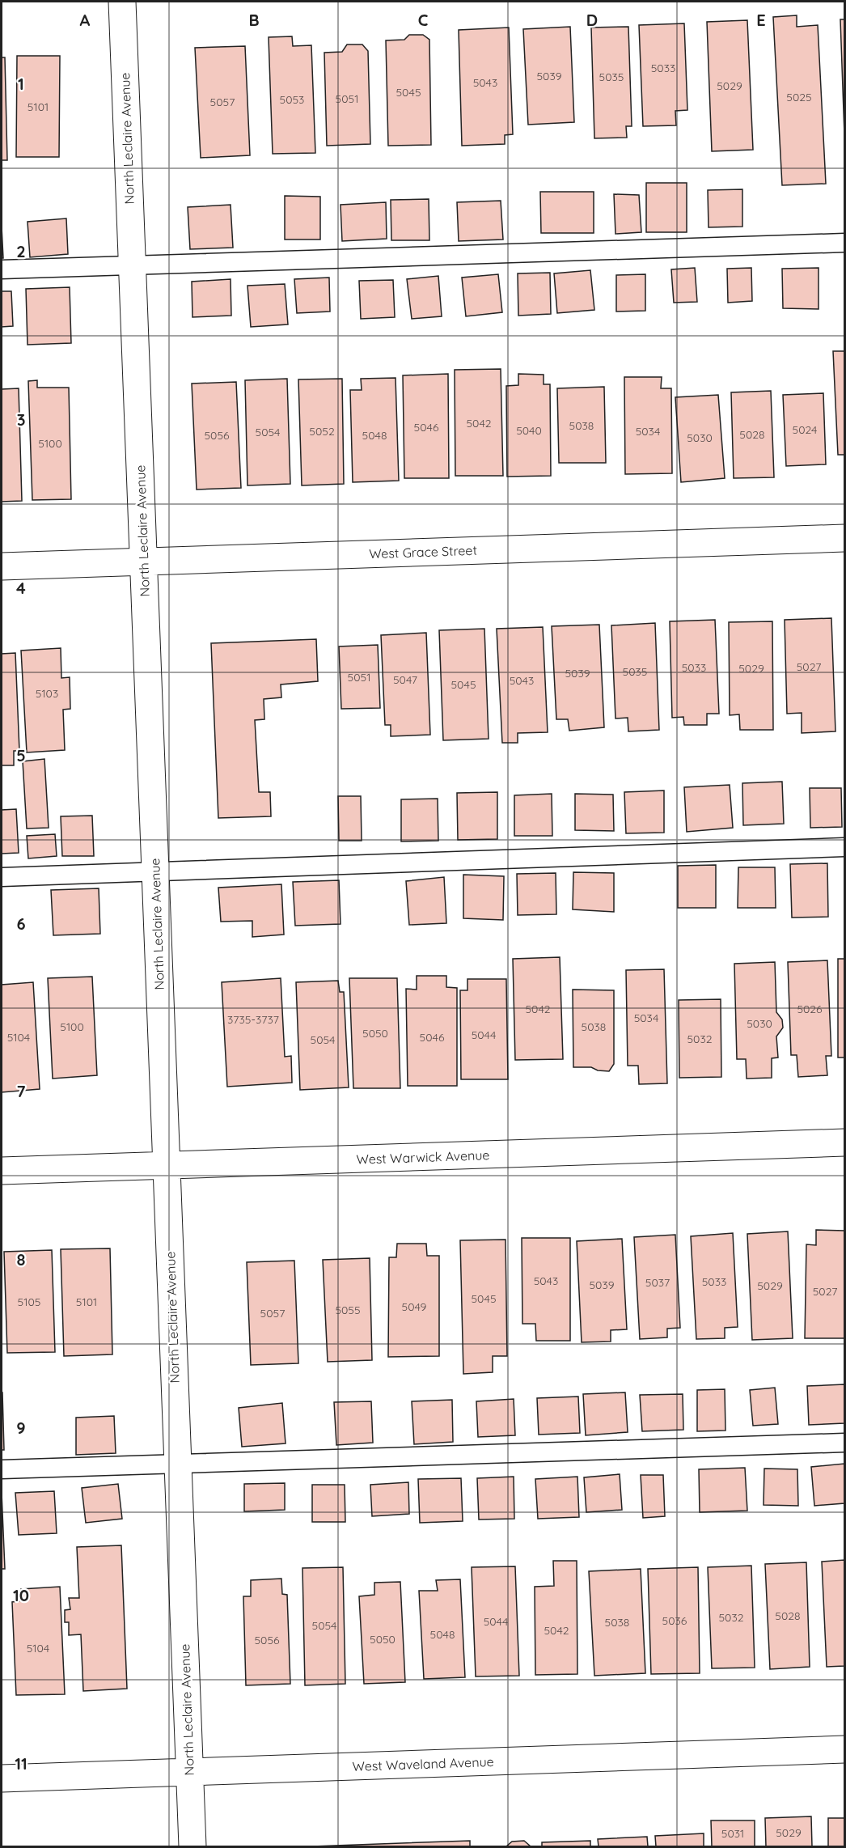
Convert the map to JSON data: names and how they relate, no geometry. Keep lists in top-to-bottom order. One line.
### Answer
{"streets":{"street":["North Leclaire Avenue","West Grace Street","West Warwick Avenue","West Waveland Avenue"]},"crossings":[["North Leclaire Avenue","West Grace Street"],["North Leclaire Avenue","West Warwick Avenue"],["North Leclaire Avenue","West Waveland Avenue"]],"house_numbers":["5033","5039","5035","5043","5029","5045","5025","5051","5053","5057","5101","5042","5038","5046","5024","5040","5052","5034","5054","5028","5056","5048","5030","5100","5027","5033","5029","5035","5039","5051","5047","5043","5045","5103","5042","5026","5034","3735-3737","5030","5100","5038","5050","5044","5104","5046","5032","5054","5043","5033","5037","5039","5029","5027","5045","5105","5101","5049","5055","5057","5028","5032","5036","5044","5038","5054","5042","5048","5050","5056","5104","5029","5031"],"grid":{"columns":["A","B","C","D","E"],"rows":["1","2","3","4","5","6","7","8","9","10","11"]}}
